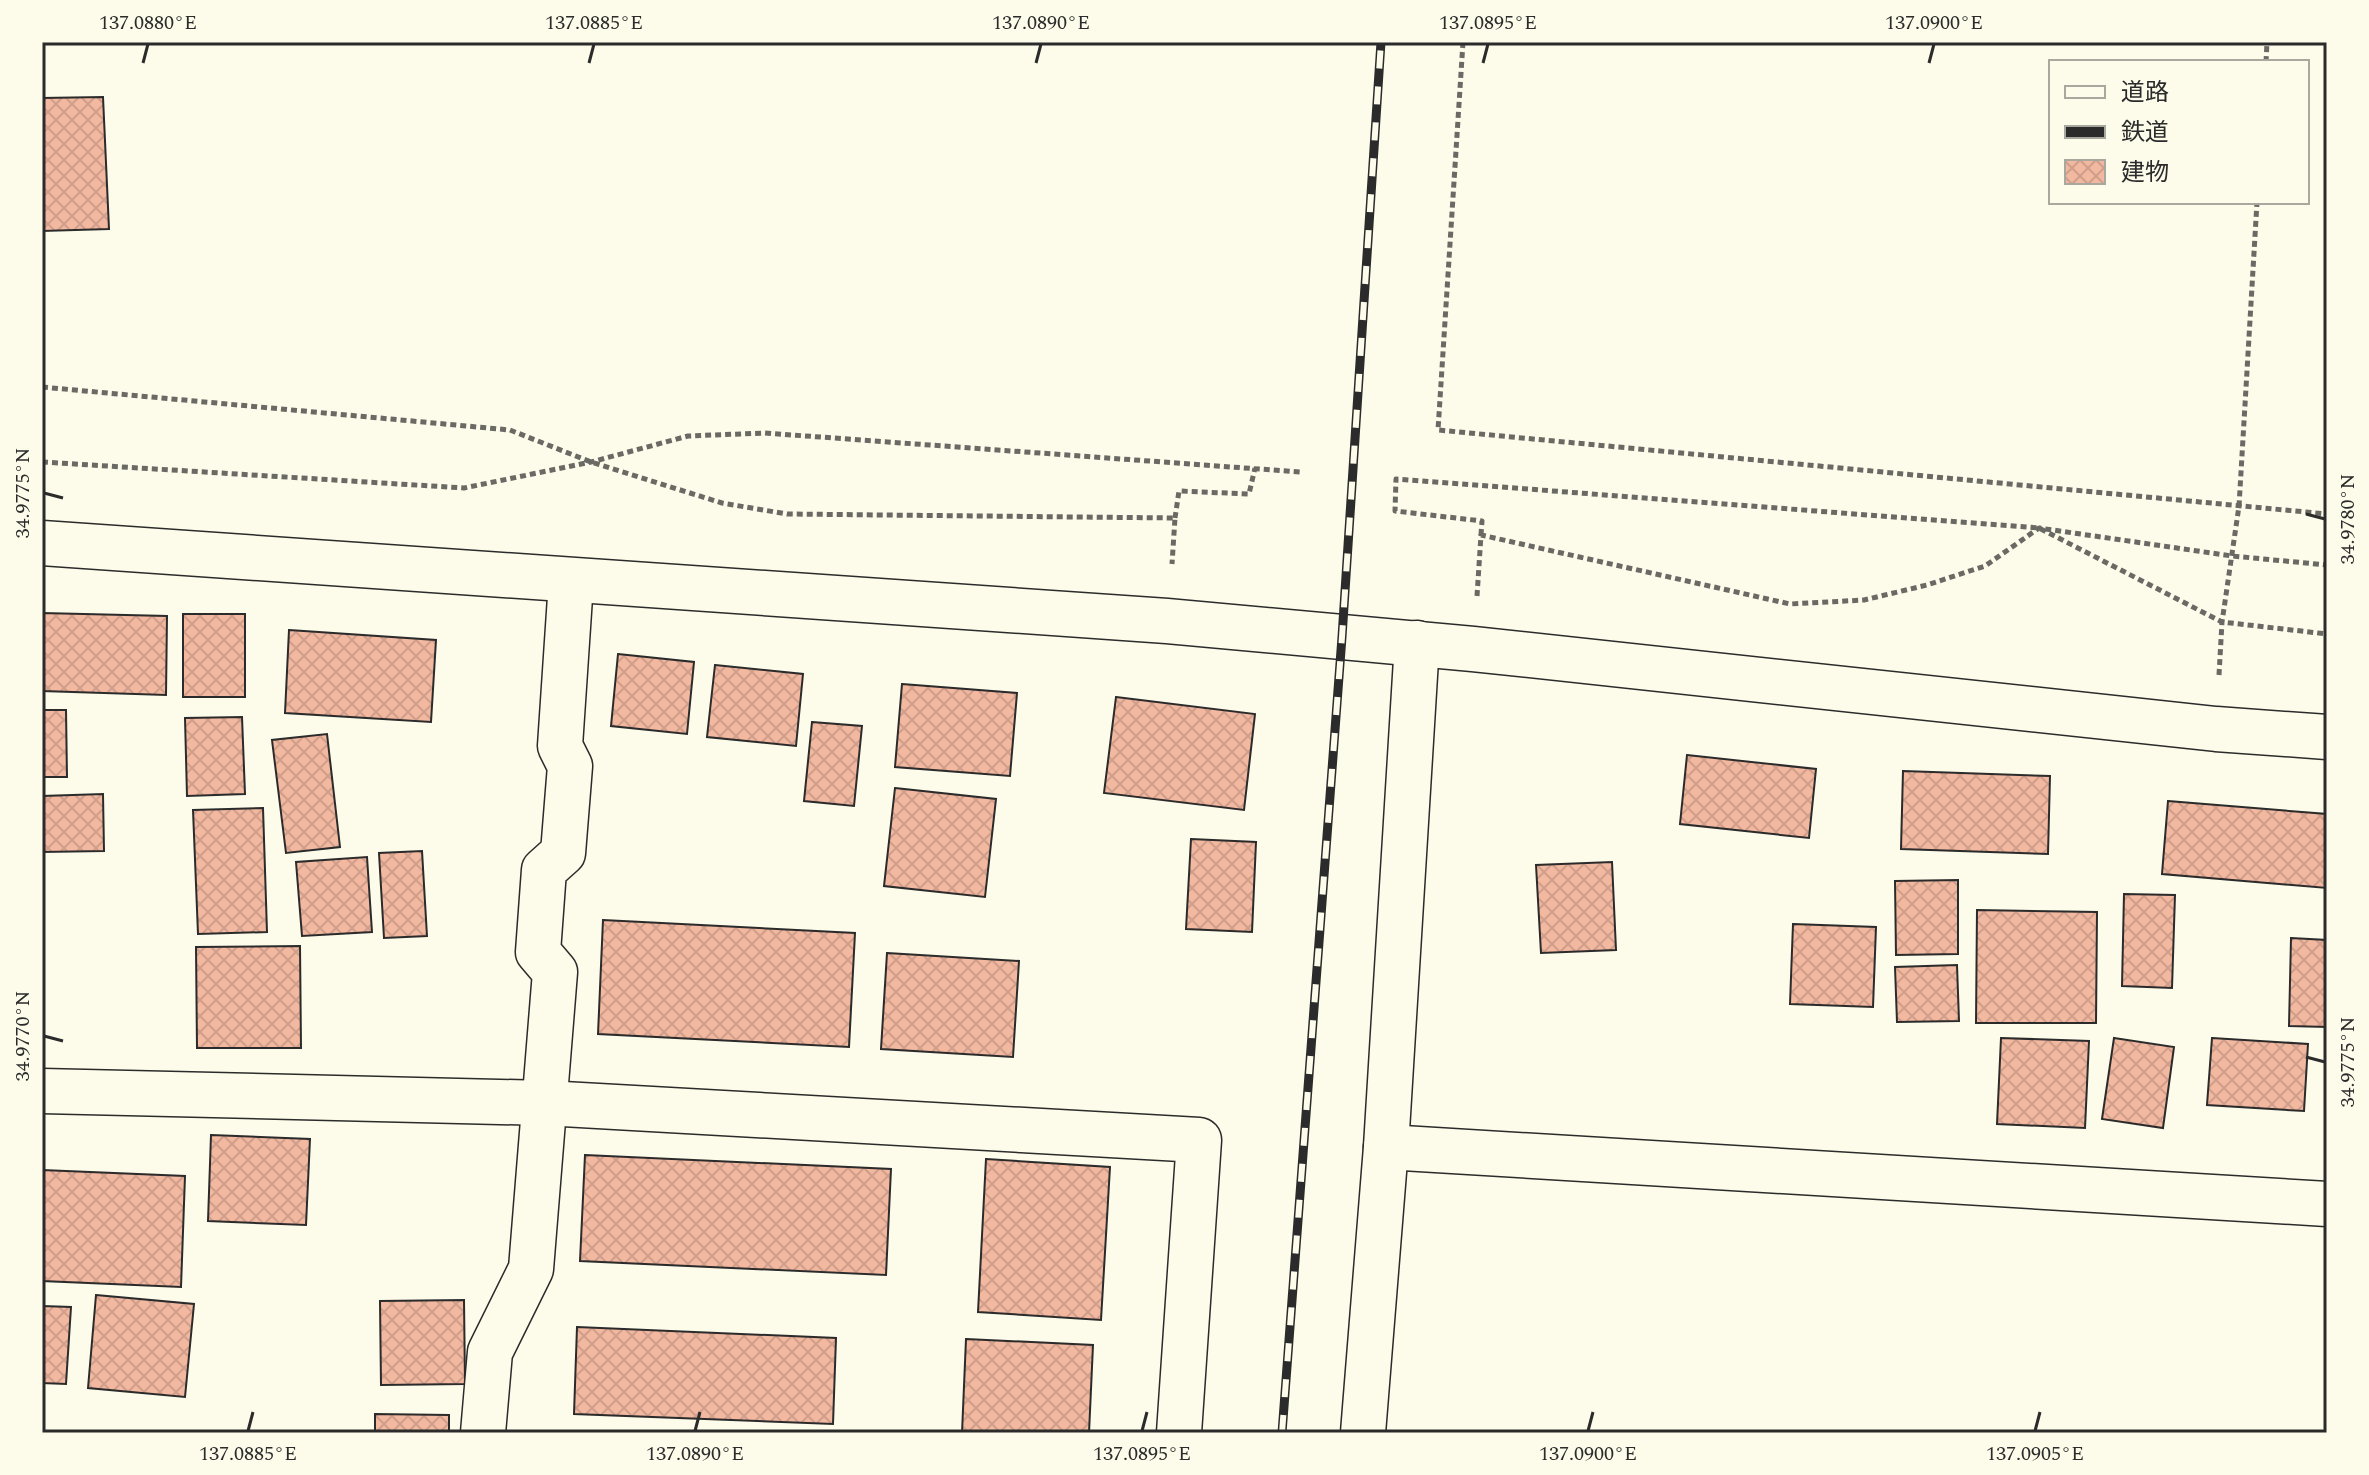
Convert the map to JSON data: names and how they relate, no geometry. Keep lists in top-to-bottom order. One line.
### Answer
{"legend":["道路","鉄道","建物"],"coordinates":["137.0880°E","137.0885°E","137.0890°E","137.0895°E","137.0900°E","34.9775°N","34.9780°N","34.9770°N","137.0905°E"]}
